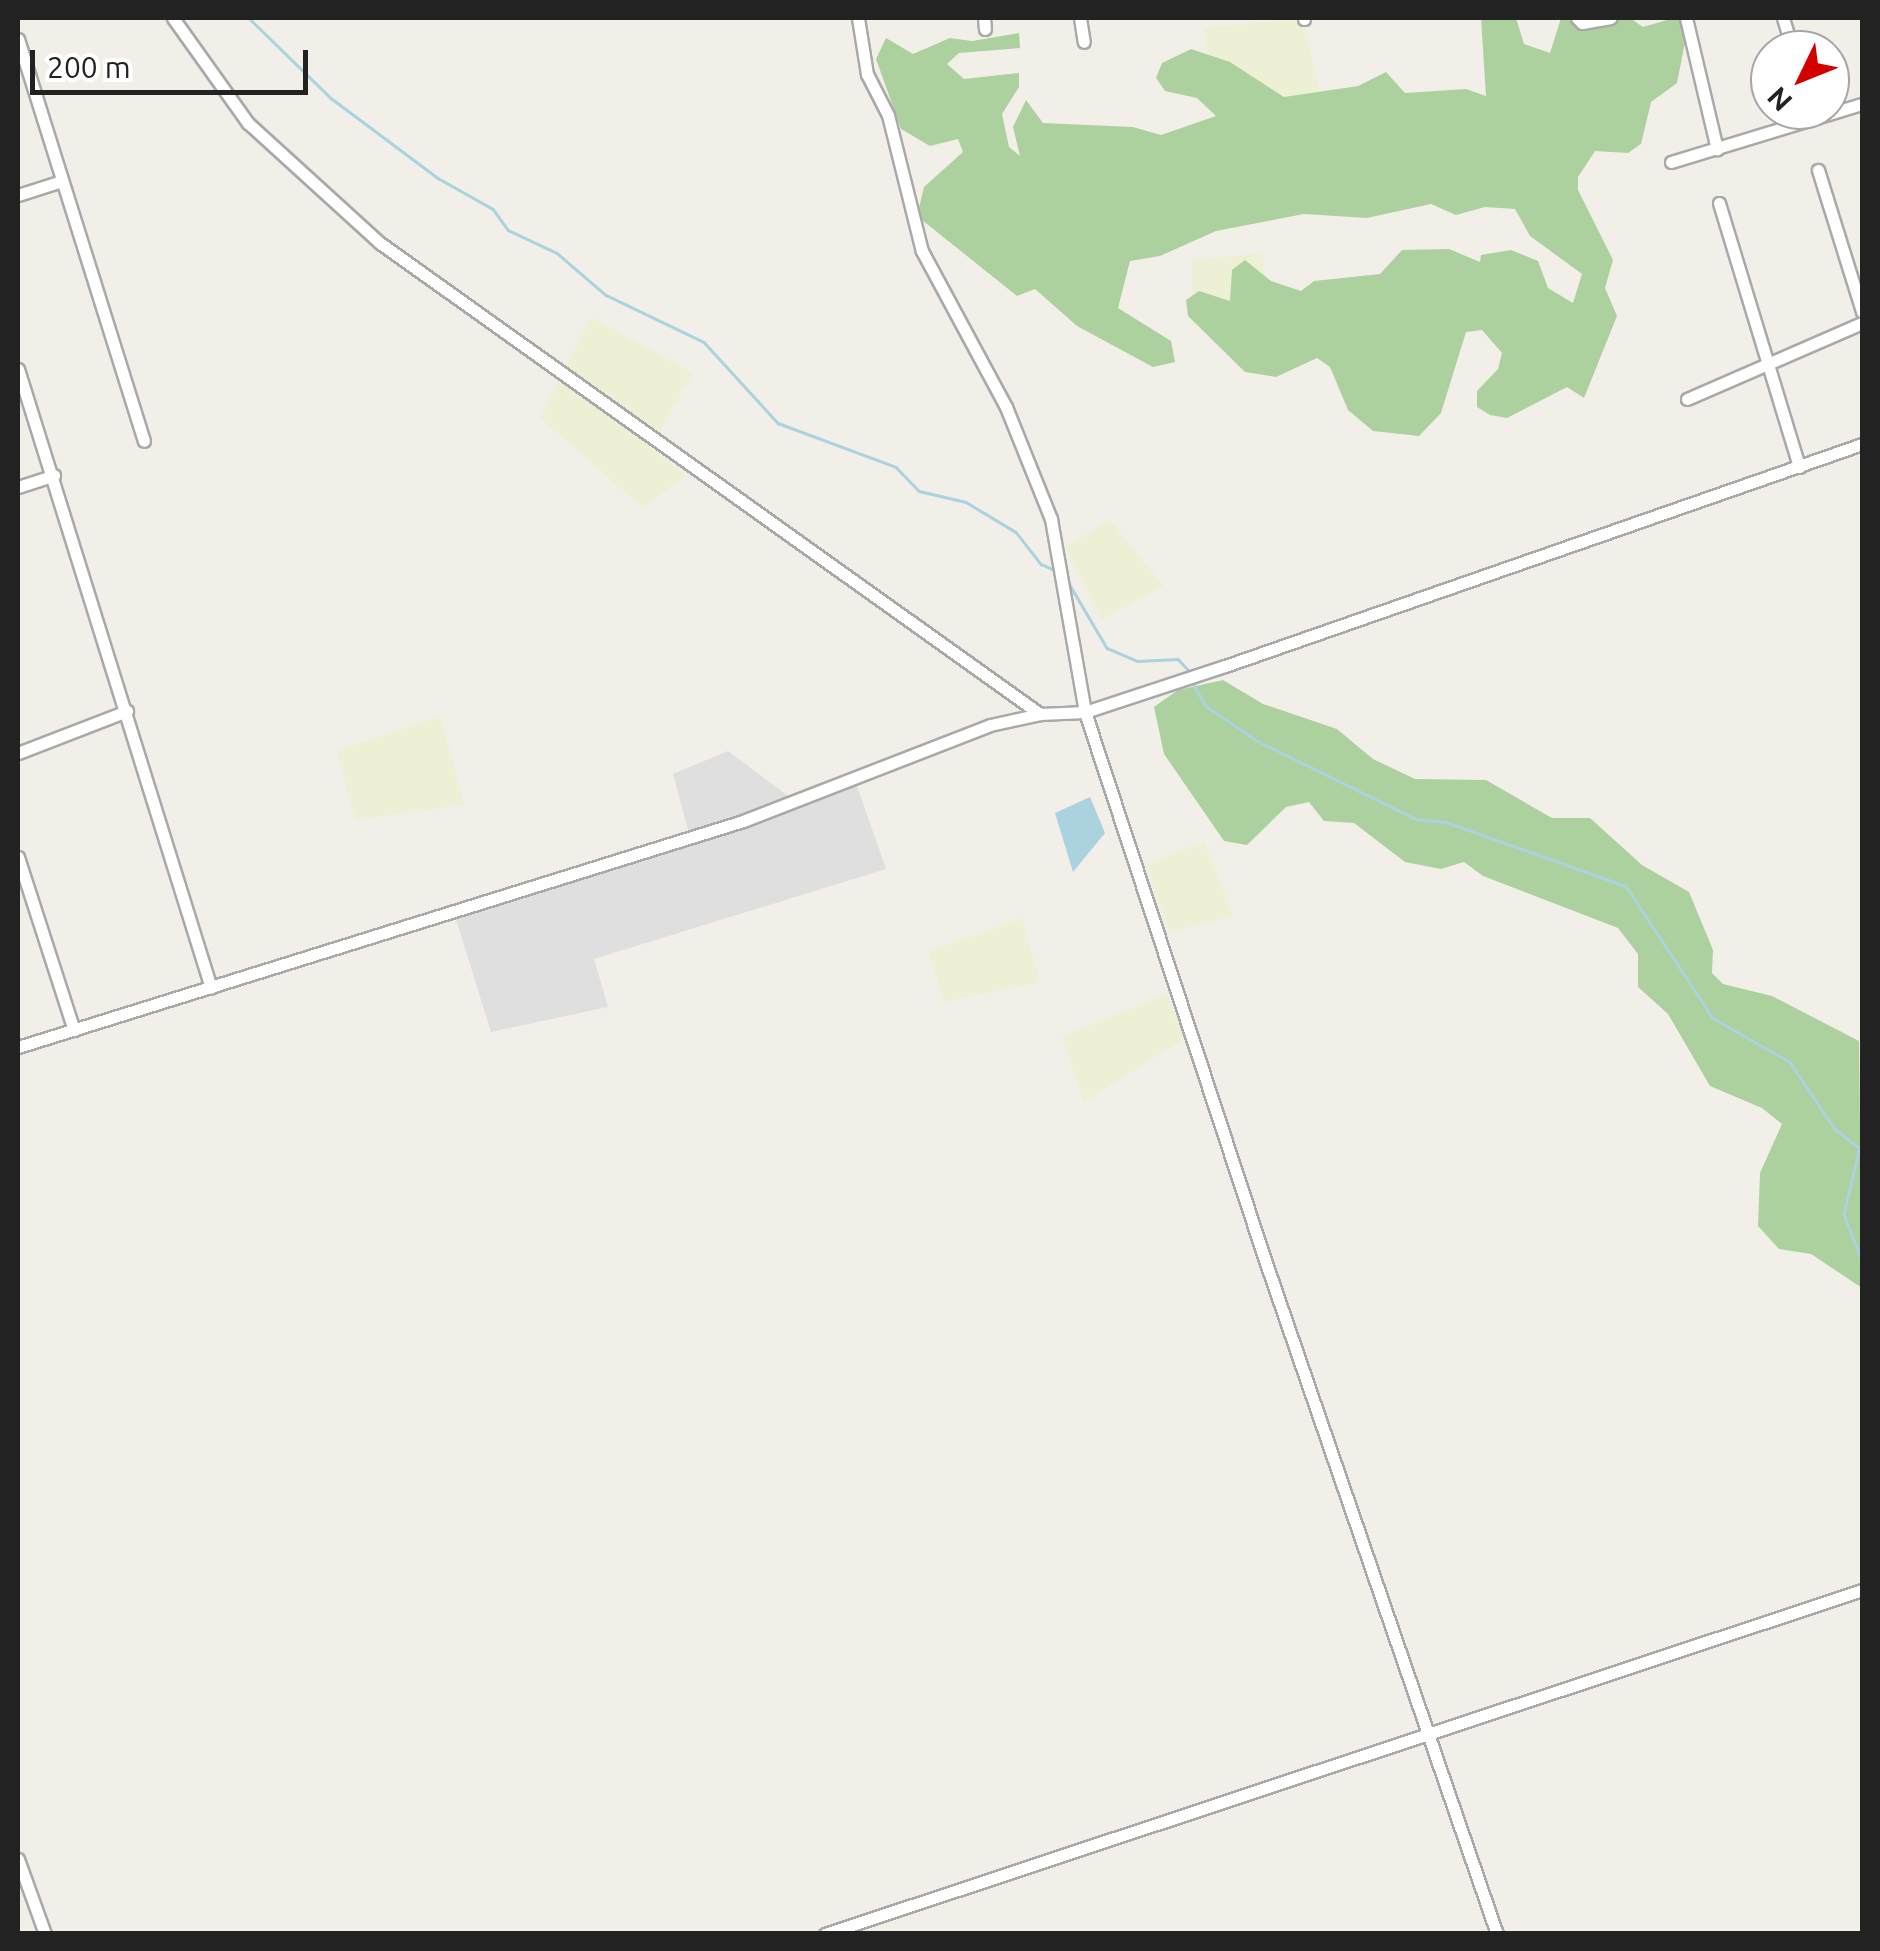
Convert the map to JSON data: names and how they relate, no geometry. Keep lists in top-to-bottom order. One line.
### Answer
{"scale_bar":"200 m","north":"bottom left"}
